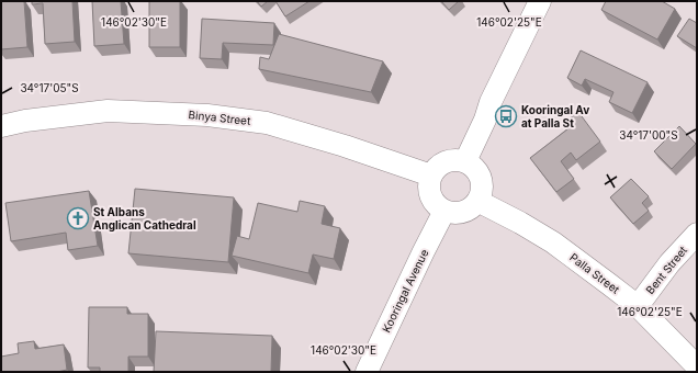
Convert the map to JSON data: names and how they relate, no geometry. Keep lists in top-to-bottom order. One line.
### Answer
{"streets":{"street":["Binya Street","Bent Street","Palla Street","Kooringal Avenue"]},"crossings":[["Binya Street","Palla Street"],["Binya Street","Kooringal Avenue"],["Bent Street","Palla Street"],["Palla Street","Kooringal Avenue"]],"places":{"bus stop":["Kooringal Av at Palla St"],"church":["St Albans Anglican Cathedral"]},"coordinates":["146°02'30\"E","146°02'25\"E","34°17'05\"S","34°17'00\"S"]}
